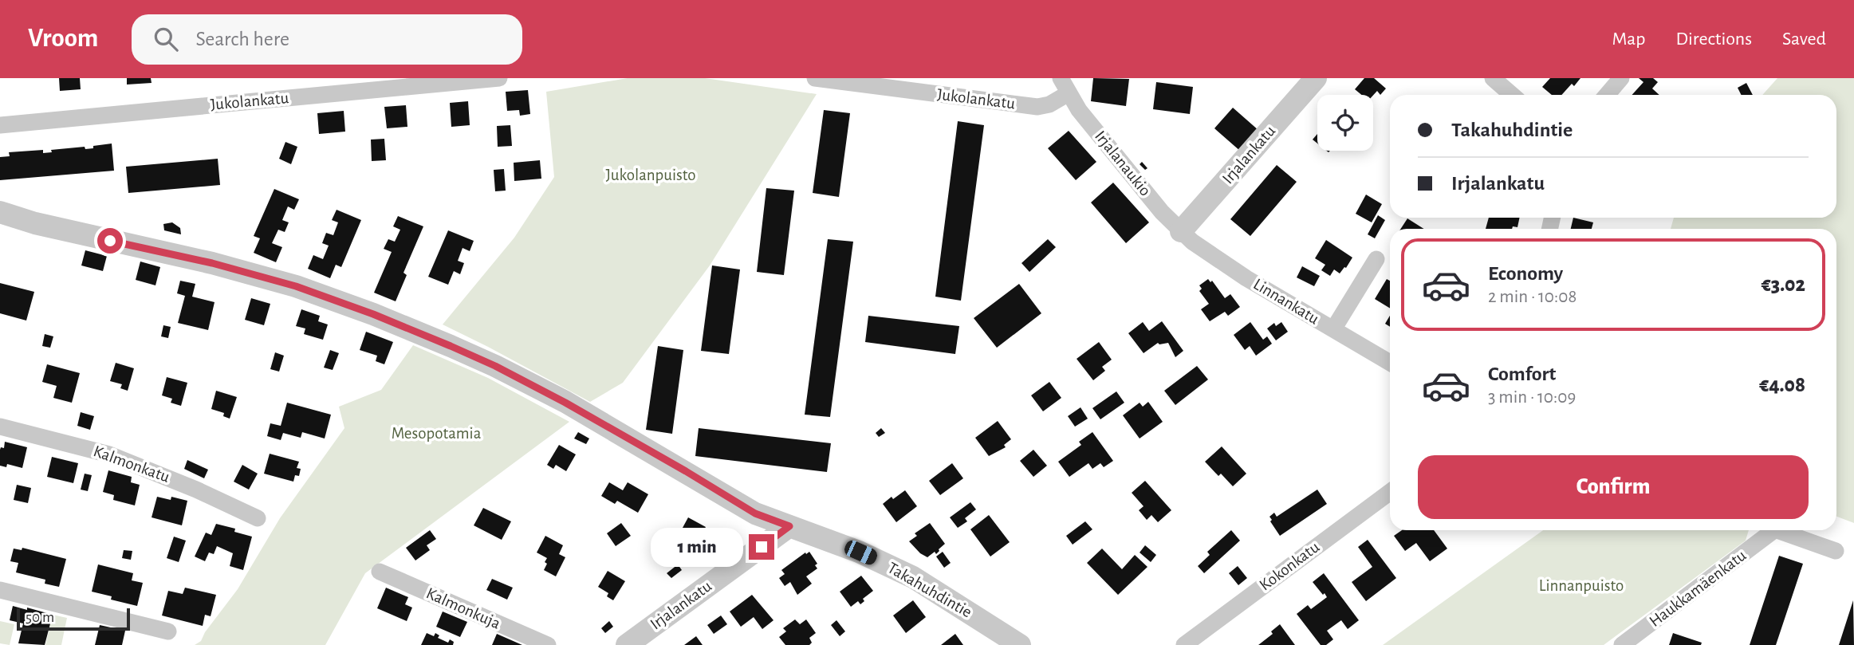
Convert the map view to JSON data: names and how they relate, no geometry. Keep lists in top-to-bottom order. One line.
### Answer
{"streets":{"street":["Jukolankatu","Irjalankatu","Irjalanaukio","Linnankatu","Kalmonkatu","Kokonkatu","Haukkamäenkatu","Takahuhdintie","Kalmonkuja"]},"crossings":[["Jukolankatu","Irjalanaukio"],["Irjalankatu","Irjalanaukio"],["Irjalankatu","Linnankatu"],["Irjalankatu","Takahuhdintie"],["Irjalanaukio","Linnankatu"]],"parks":["Jukolanpuisto","Mesopotamia","Linnanpuisto"],"scale_bar":"50 m","page":{"header":"Vroom","search":"Search here","nav":["Map","Directions","Saved"],"banner":["Takahuhdintie","Irjalankatu"],"list":[{"name":"Economy","note":"2 min · 10:08","value":"€3.02"},{"name":"Comfort","note":"3 min · 10:09","value":"€4.08"}],"buttons":"Confirm","bubble":"1 min","scale":"50 m"}}
